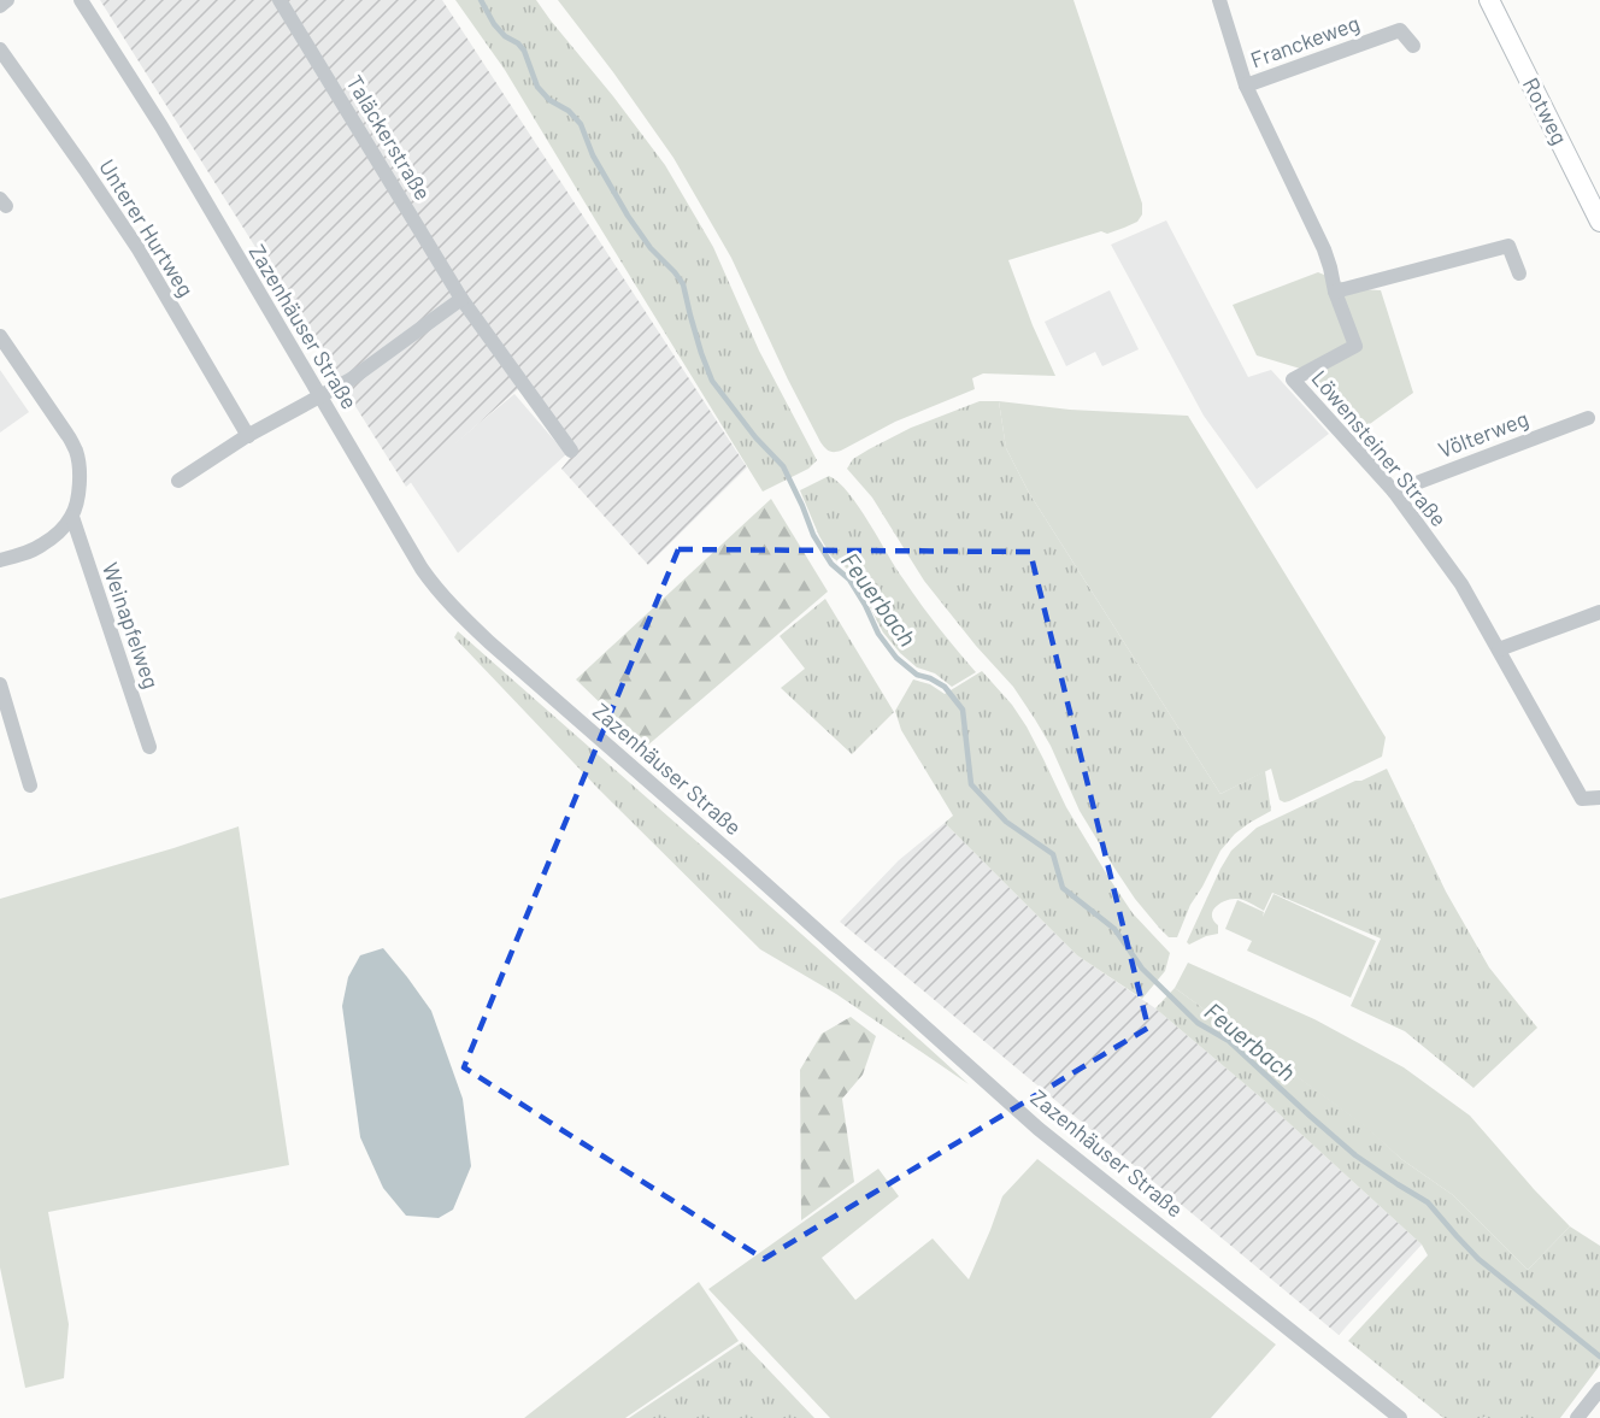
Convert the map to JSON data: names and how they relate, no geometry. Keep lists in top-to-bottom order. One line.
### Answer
{"streets":{"main road":["Rotweg"],"street":["Franckeweg","Taläckerstraße","Unterer Hurtweg","Zazenhäuser Straße","Völterweg","Löwensteiner Straße","Weinapfelweg"]},"crossings":[["Franckeweg","Löwensteiner Straße"],["Völterweg","Löwensteiner Straße"]],"water":["Feuerbach"]}
